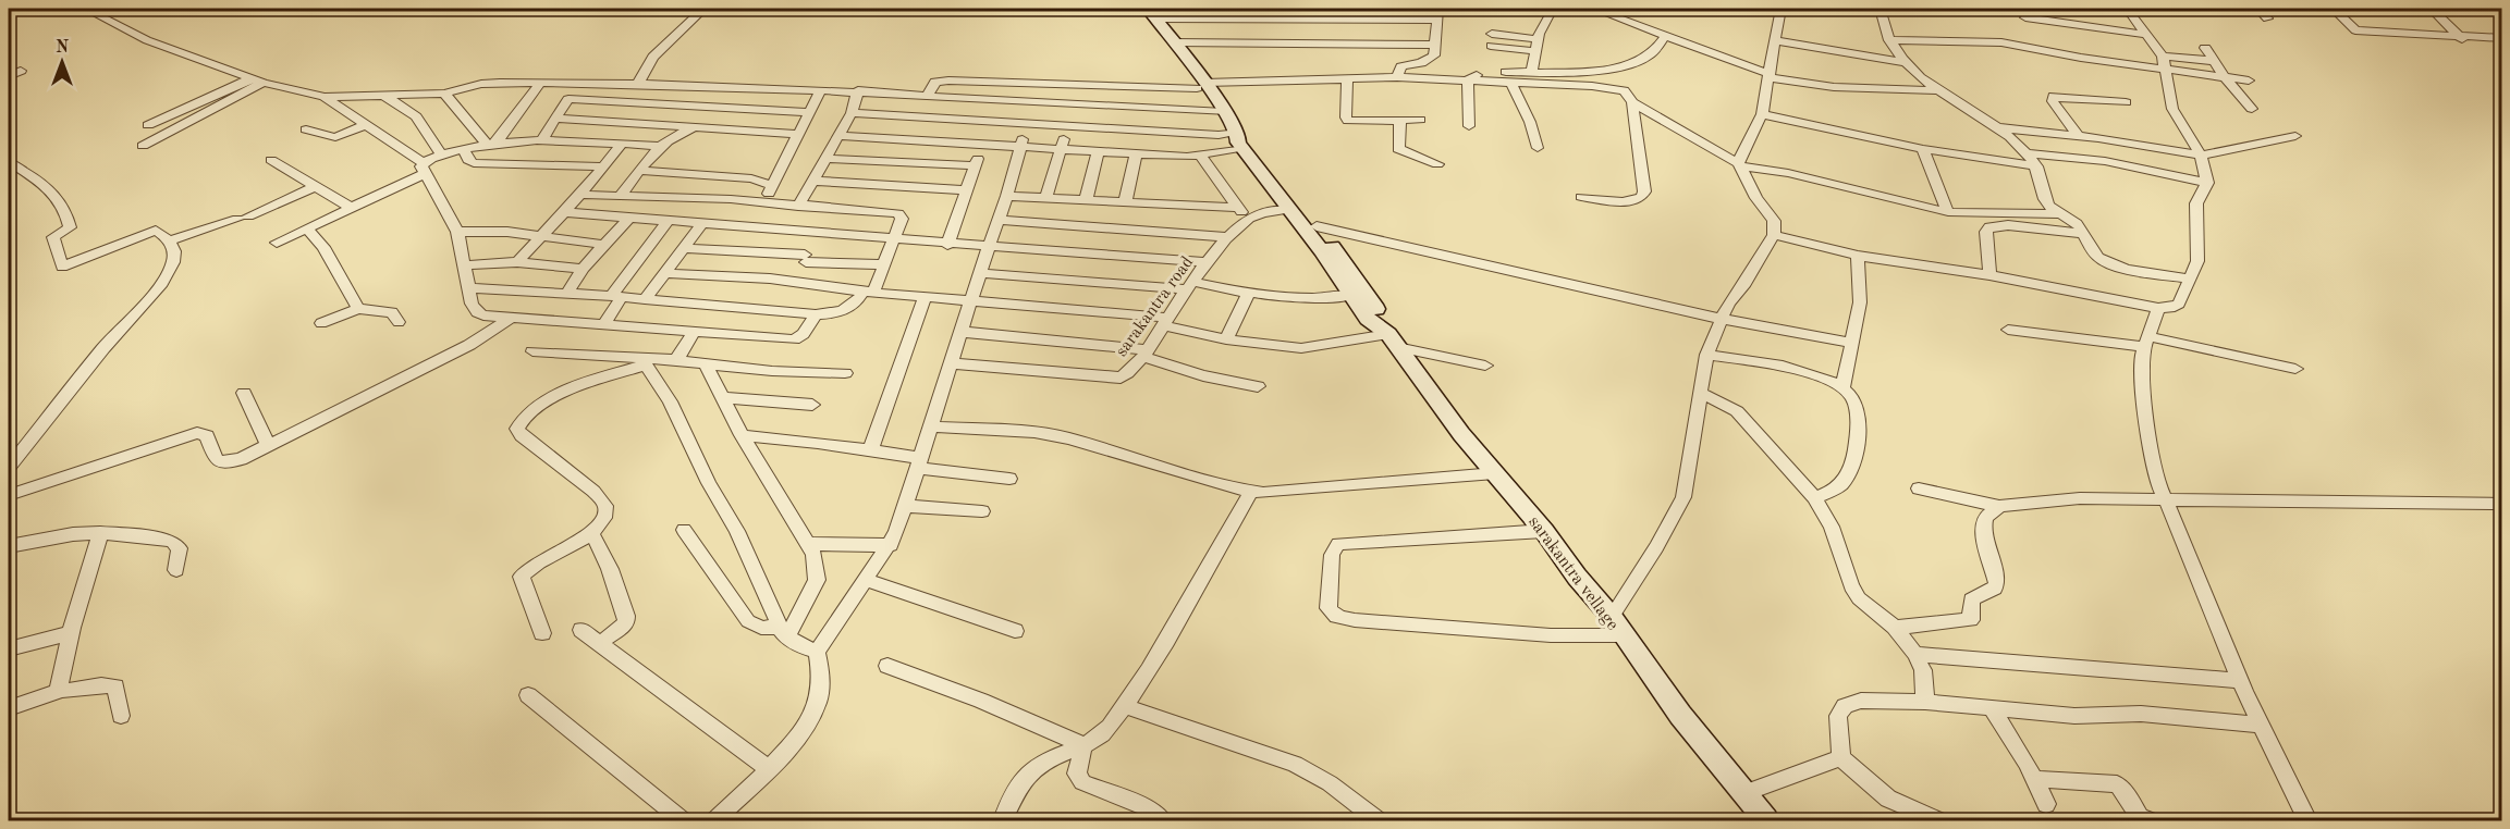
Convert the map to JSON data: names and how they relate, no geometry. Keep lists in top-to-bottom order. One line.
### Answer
{"streets":{"street":["sarakantra road","sarakantra vellage"]},"crossings":[["sarakantra road","sarakantra vellage"]],"north":"top"}
